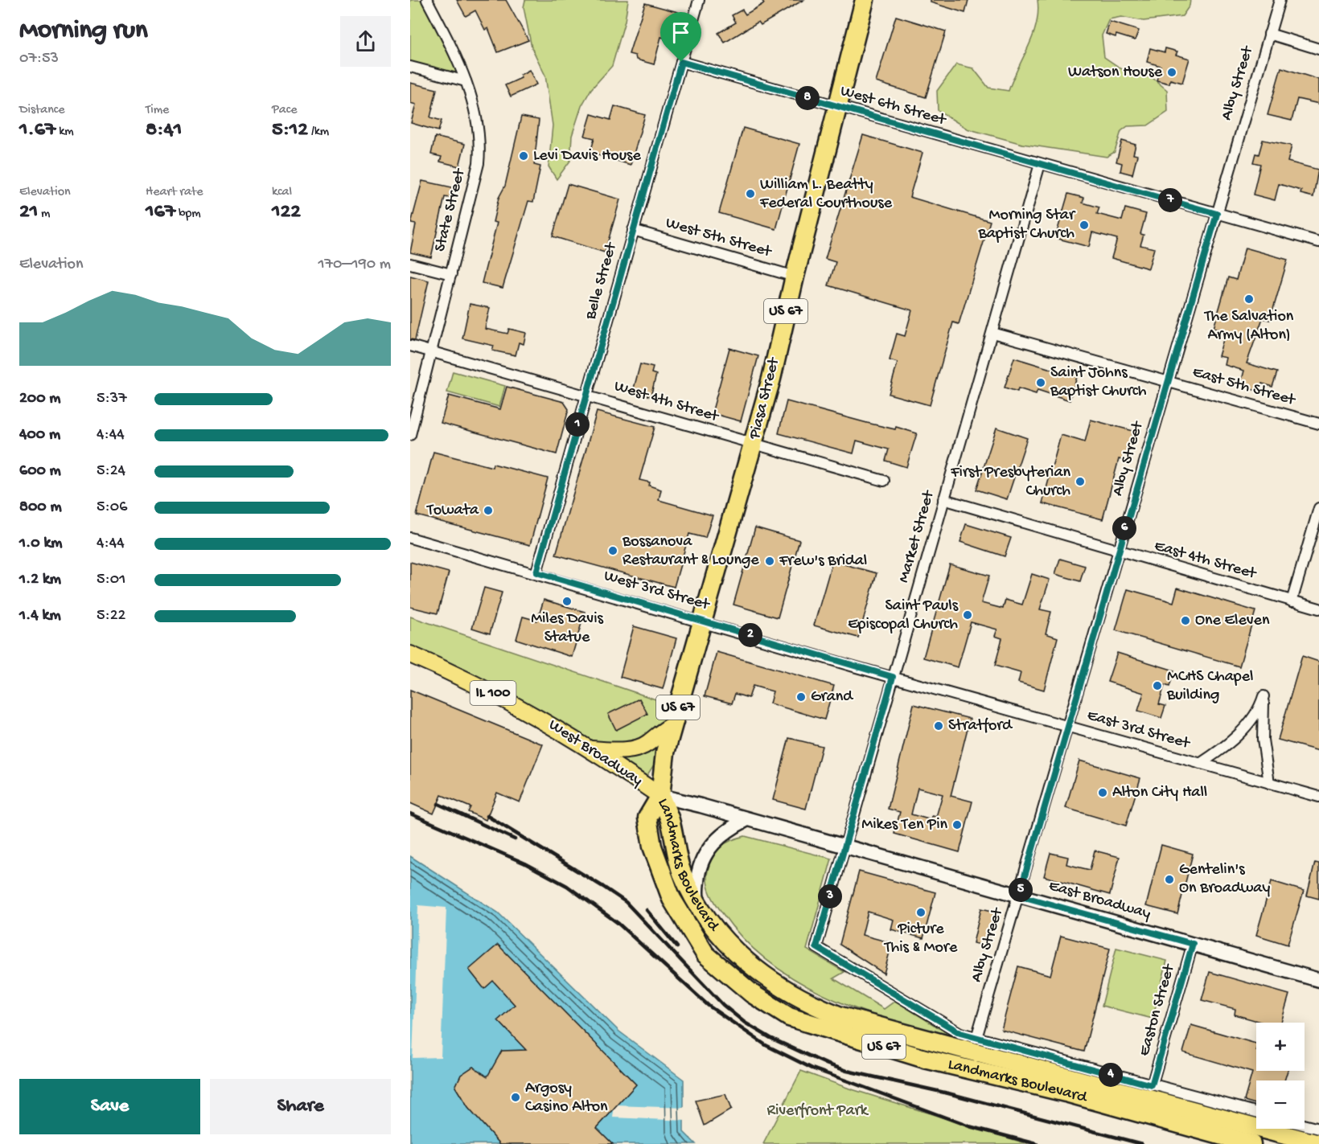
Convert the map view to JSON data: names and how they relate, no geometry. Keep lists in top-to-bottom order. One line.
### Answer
{"streets":{"highway":["US 67","Piasa Street","Landmarks Boulevard"],"main road":["IL 100","West Broadway"],"street":["Alby Street","West 6th Street","State Street","West 5th Street","Belle Street","East 5th Street","West 4th Street","Market Street","East 4th Street","West 3rd Street","East 3rd Street","East Broadway","Easton Street"]},"crossings":[["Alby Street","West 6th Street"],["Alby Street","East 5th Street"],["Alby Street","Market Street"],["Alby Street","East 4th Street"],["Alby Street","East 3rd Street"],["Alby Street","East Broadway"],["West 6th Street","Belle Street"],["West 6th Street","Piasa Street"],["West 6th Street","Market Street"],["State Street","West 4th Street"],["West 5th Street","Belle Street"],["West 5th Street","Piasa Street"],["Belle Street","West 4th Street"],["Belle Street","West 3rd Street"],["East 5th Street","Market Street"],["Piasa Street","West 4th Street"],["Piasa Street","West 3rd Street"],["Piasa Street","West Broadway"],["Piasa Street","Landmarks Boulevard"],["Market Street","East 4th Street"],["Market Street","West 3rd Street"],["Market Street","East 3rd Street"],["Market Street","West Broadway"],["Market Street","East Broadway"],["West 3rd Street","East 3rd Street"],["West Broadway","Landmarks Boulevard"],["West Broadway","East Broadway"],["East Broadway","Easton Street"]],"parks":["Riverfront Park"],"places":["Watson House","Levi Davis House","William L. Beatty Federal Courthouse","Morning Star Baptist Church","The Salvation Army (Alton)","Saint Johns Baptist Church","First Presbyterian Church","Towata","Bossanova Restaurant & Lounge","Frew's Bridal","Miles Davis Statue","Saint Pauls Episcopal Church","One Eleven","MCHS Chapel Building","Grand","Stratford","Alton City Hall","Mikes Ten Pin","Gentelin's On Broadway","Picture This & More","Argosy Casino Alton"],"page":{"heading":["Morning run","07:53"],"stats":[["Distance","1.67 km"],["Time","8:41"],["Pace","5:12 /km"],["Elevation","21 m"],["Heart rate","167 bpm"],["kcal","122"]],"pins":["8","7","1","6","2","5","3","4"],"chart":["Elevation","170–190 m"],"list":[{"name":"200 m","note":"5:37"},{"name":"400 m","note":"4:44"},{"name":"600 m","note":"5:24"},{"name":"800 m","note":"5:06"},{"name":"1.0 km","note":"4:44"},{"name":"1.2 km","note":"5:01"},{"name":"1.4 km","note":"5:22"}],"map_buttons":["+","−"],"buttons":["Save","Share"]}}
